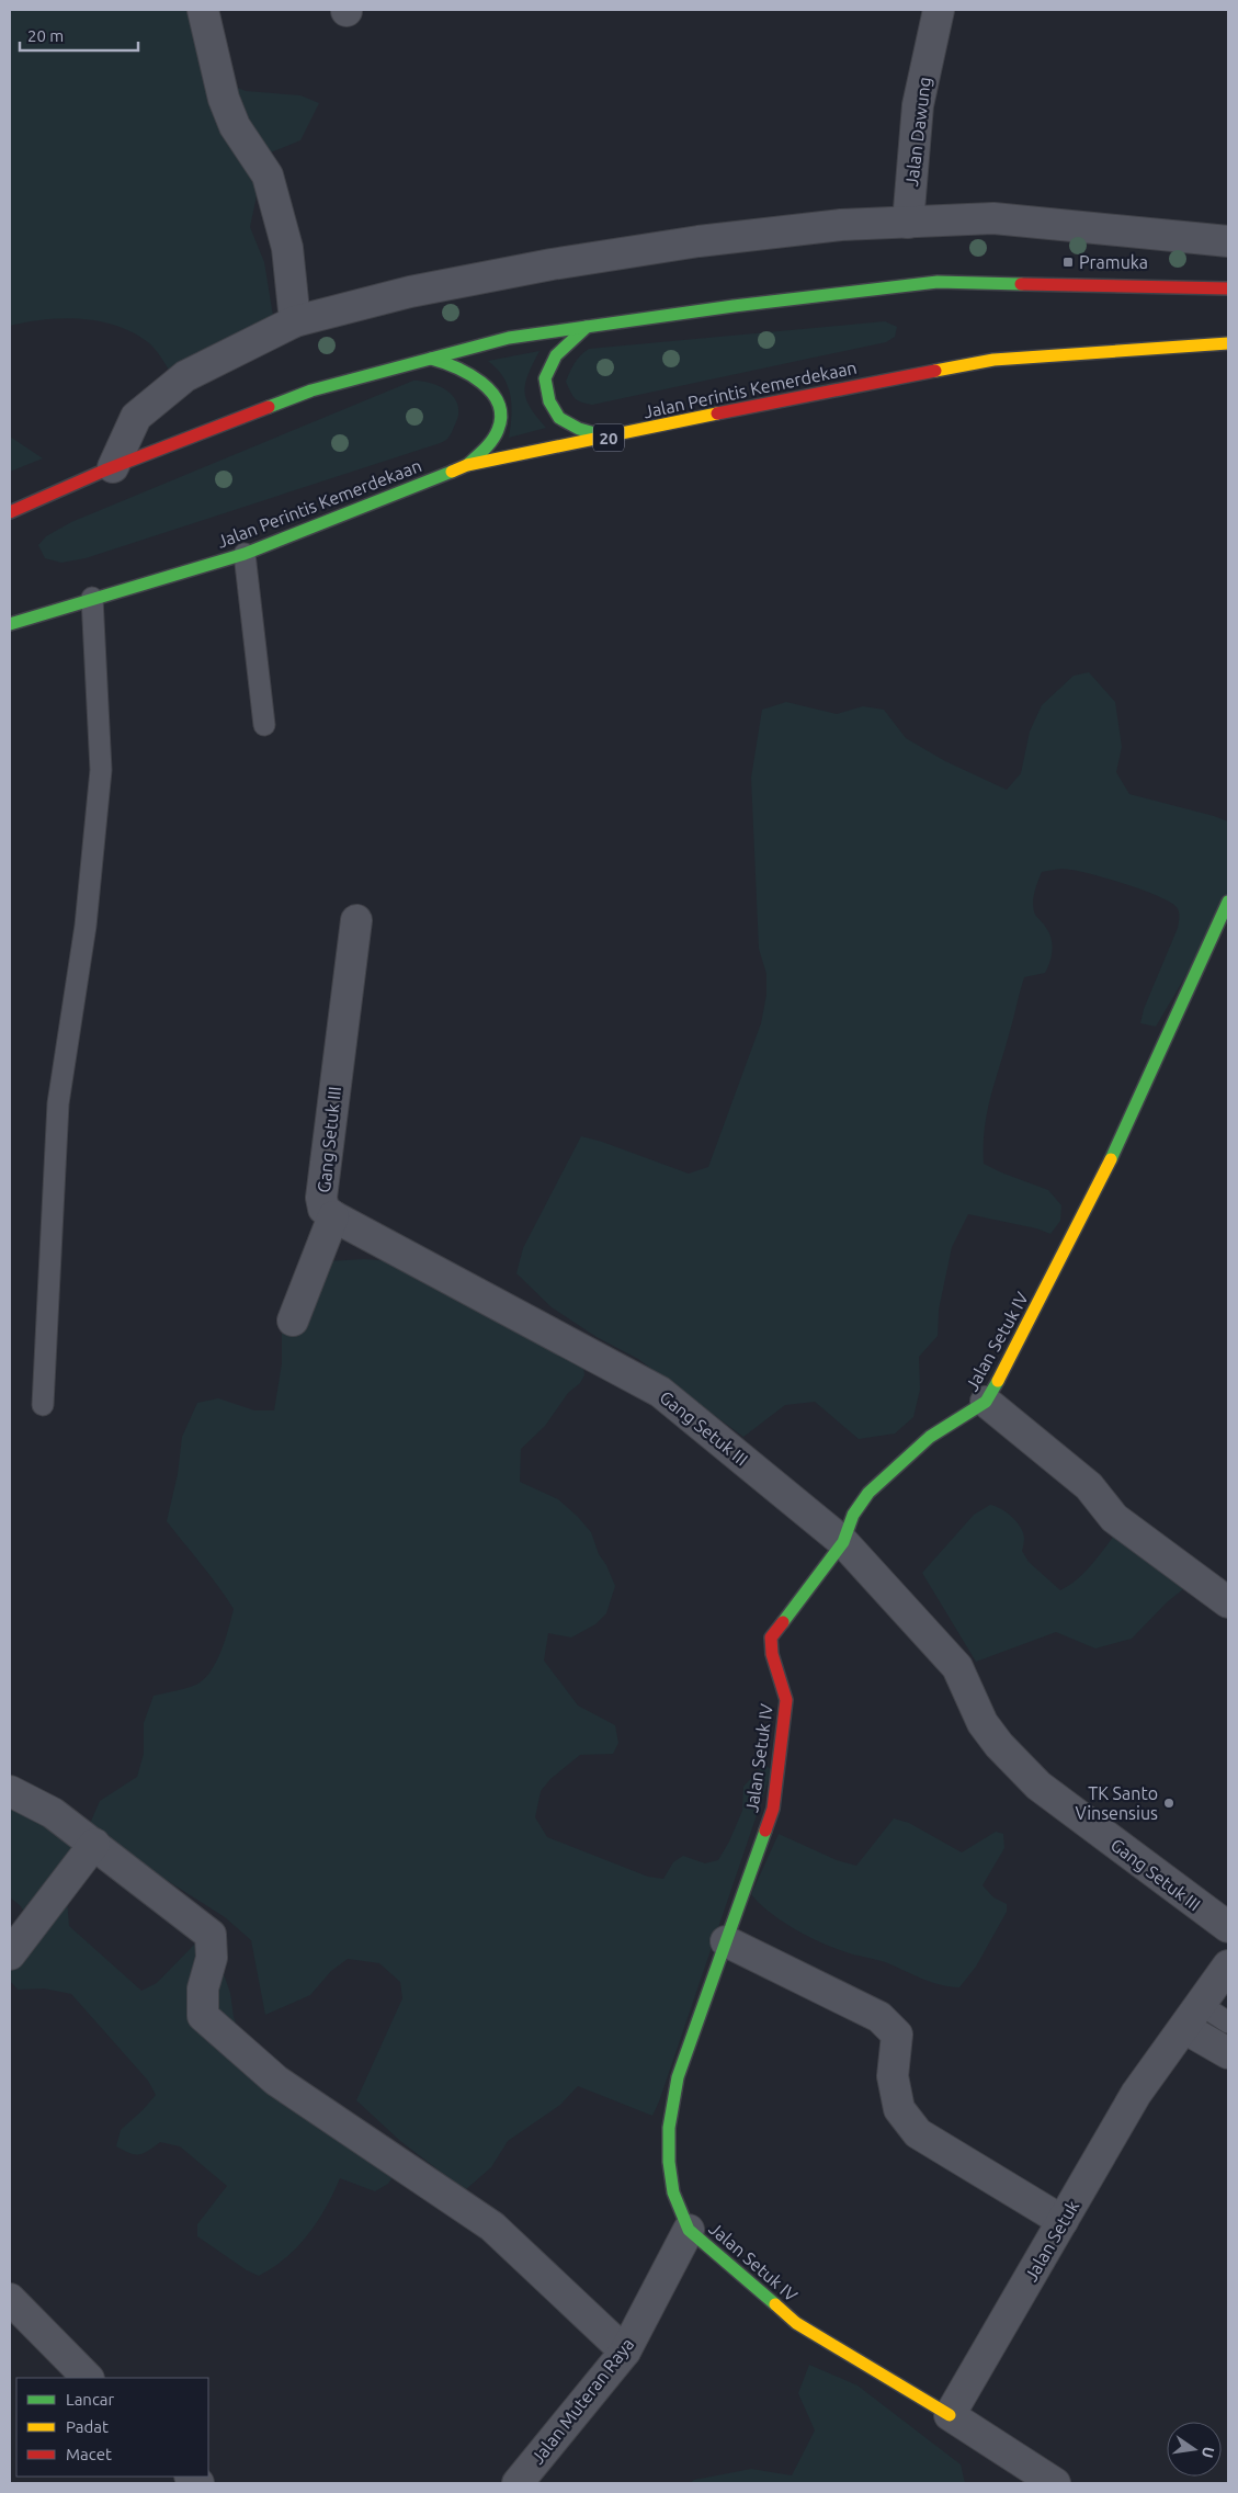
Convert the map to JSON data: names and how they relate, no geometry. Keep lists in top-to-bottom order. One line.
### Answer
{"streets":{"main road":["Jalan Perintis Kemerdekaan","20","Jalan Setuk IV"],"street":["Jalan Dawung","Gang Setuk III","Jalan Setuk","Jalan Muteran Raya"]},"crossings":[["Gang Setuk III","Jalan Setuk IV"],["Jalan Setuk IV","Jalan Setuk"],["Jalan Setuk IV","Jalan Muteran Raya"]],"places":{"transit":["Pramuka"],"other":["TK Santo Vinsensius"]},"legend":["Lancar","Padat","Macet"],"scale_bar":"20 m","north":"right"}
